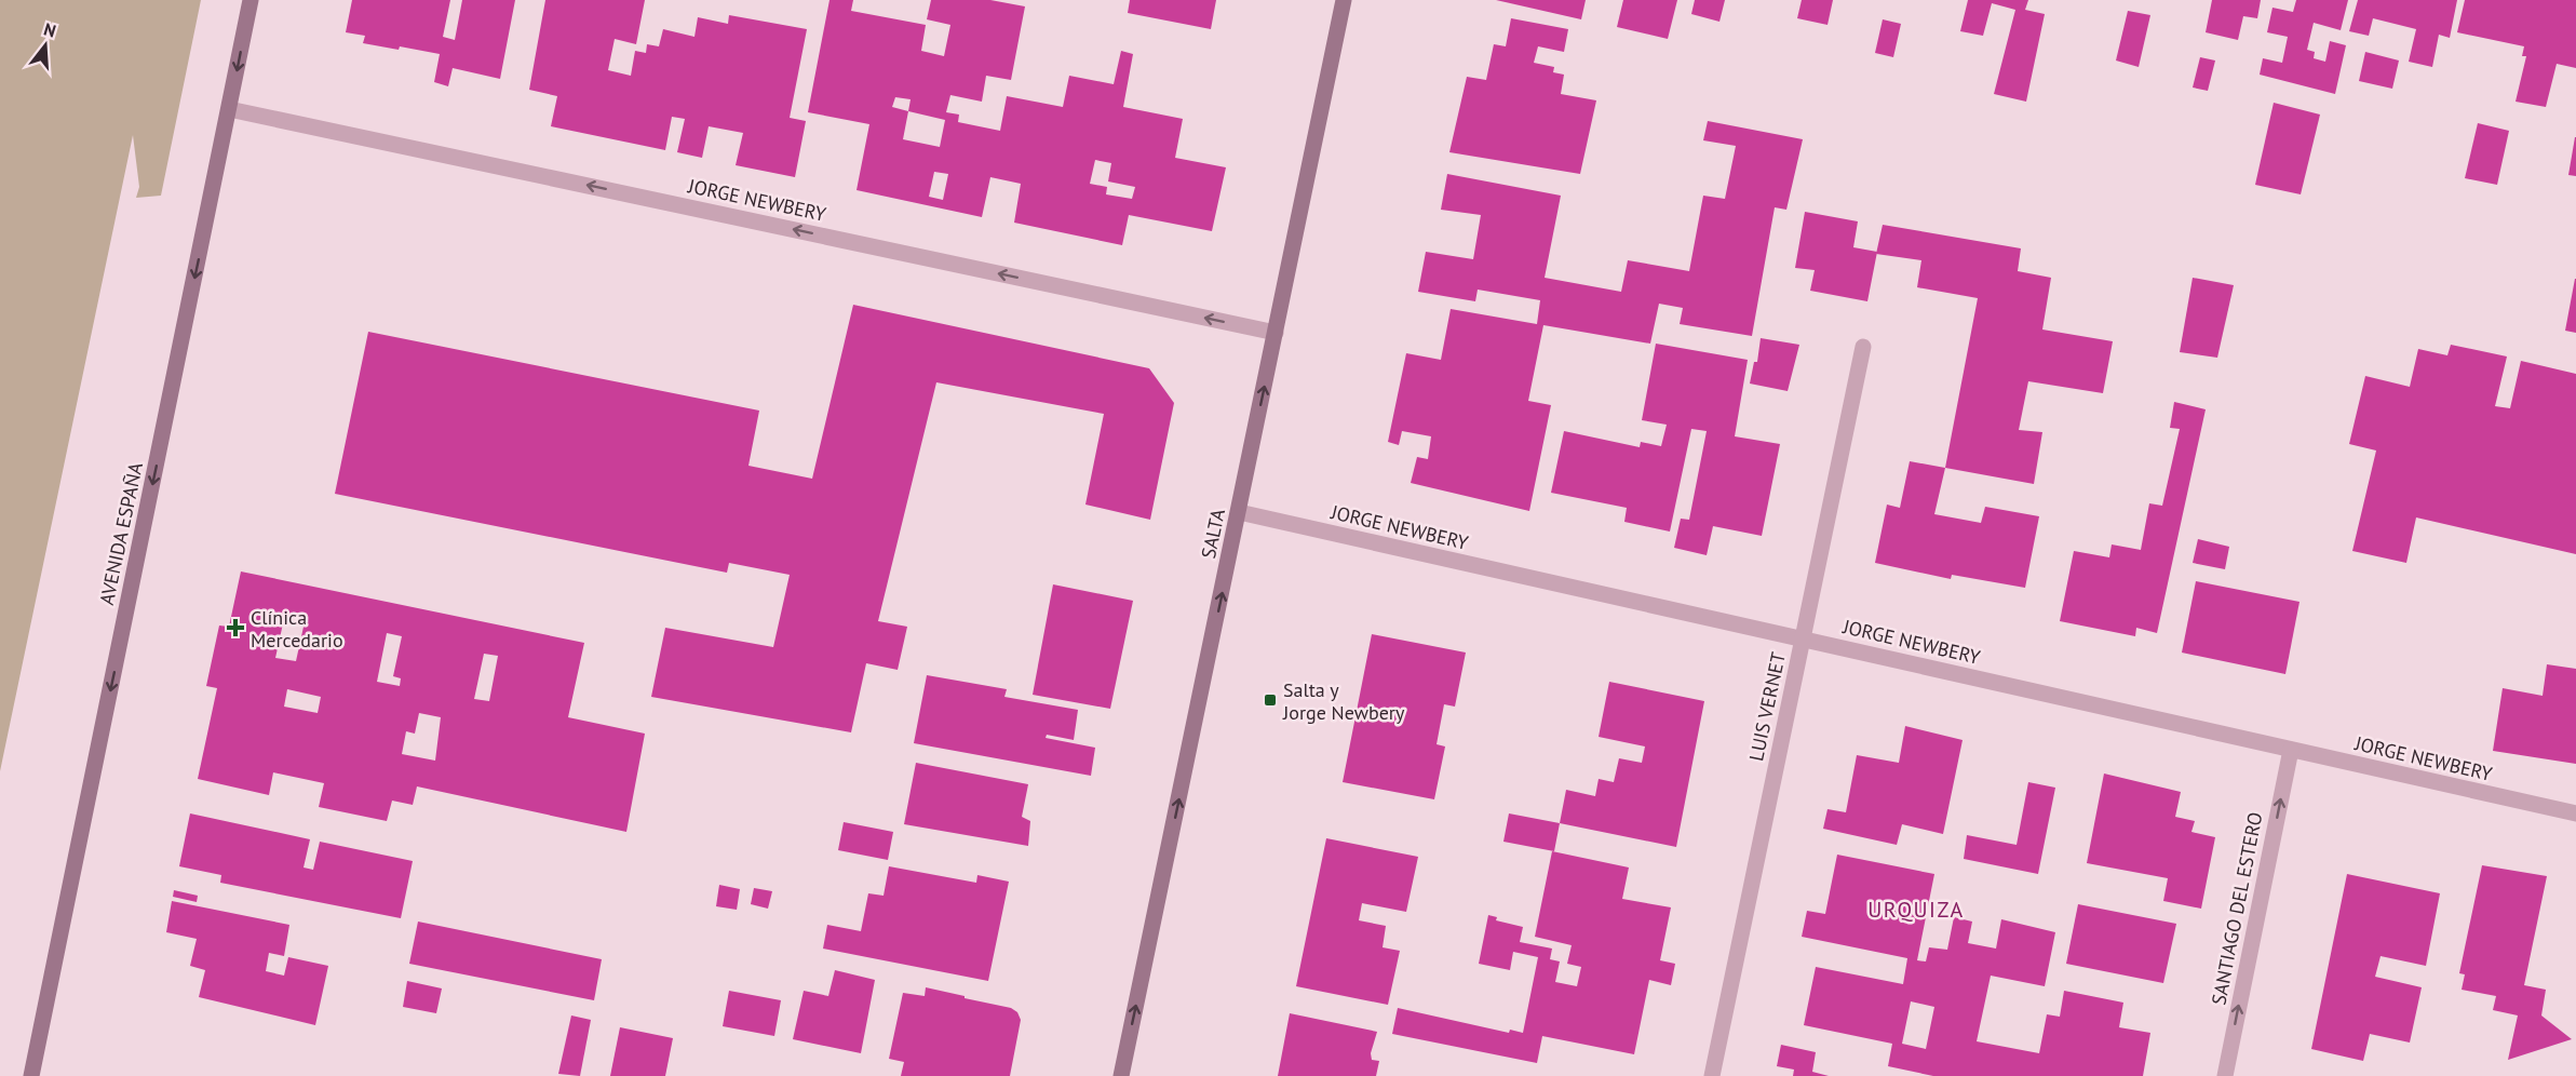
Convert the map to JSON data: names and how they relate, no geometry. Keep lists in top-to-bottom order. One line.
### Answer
{"streets":{"main road":["AVENIDA ESPAÑA","SALTA"],"street":["JORGE NEWBERY","LUIS VERNET","SANTIAGO DEL ESTERO"]},"crossings":[["JORGE NEWBERY","AVENIDA ESPAÑA"],["JORGE NEWBERY","SALTA"],["JORGE NEWBERY","LUIS VERNET"],["JORGE NEWBERY","SANTIAGO DEL ESTERO"]],"one_way":["JORGE NEWBERY","AVENIDA ESPAÑA","SALTA","SANTIAGO DEL ESTERO"],"districts":["URQUIZA"],"places":{"health":["Clínica Mercedario"],"transit":["Salta y Jorge Newbery"]},"north":"top"}
